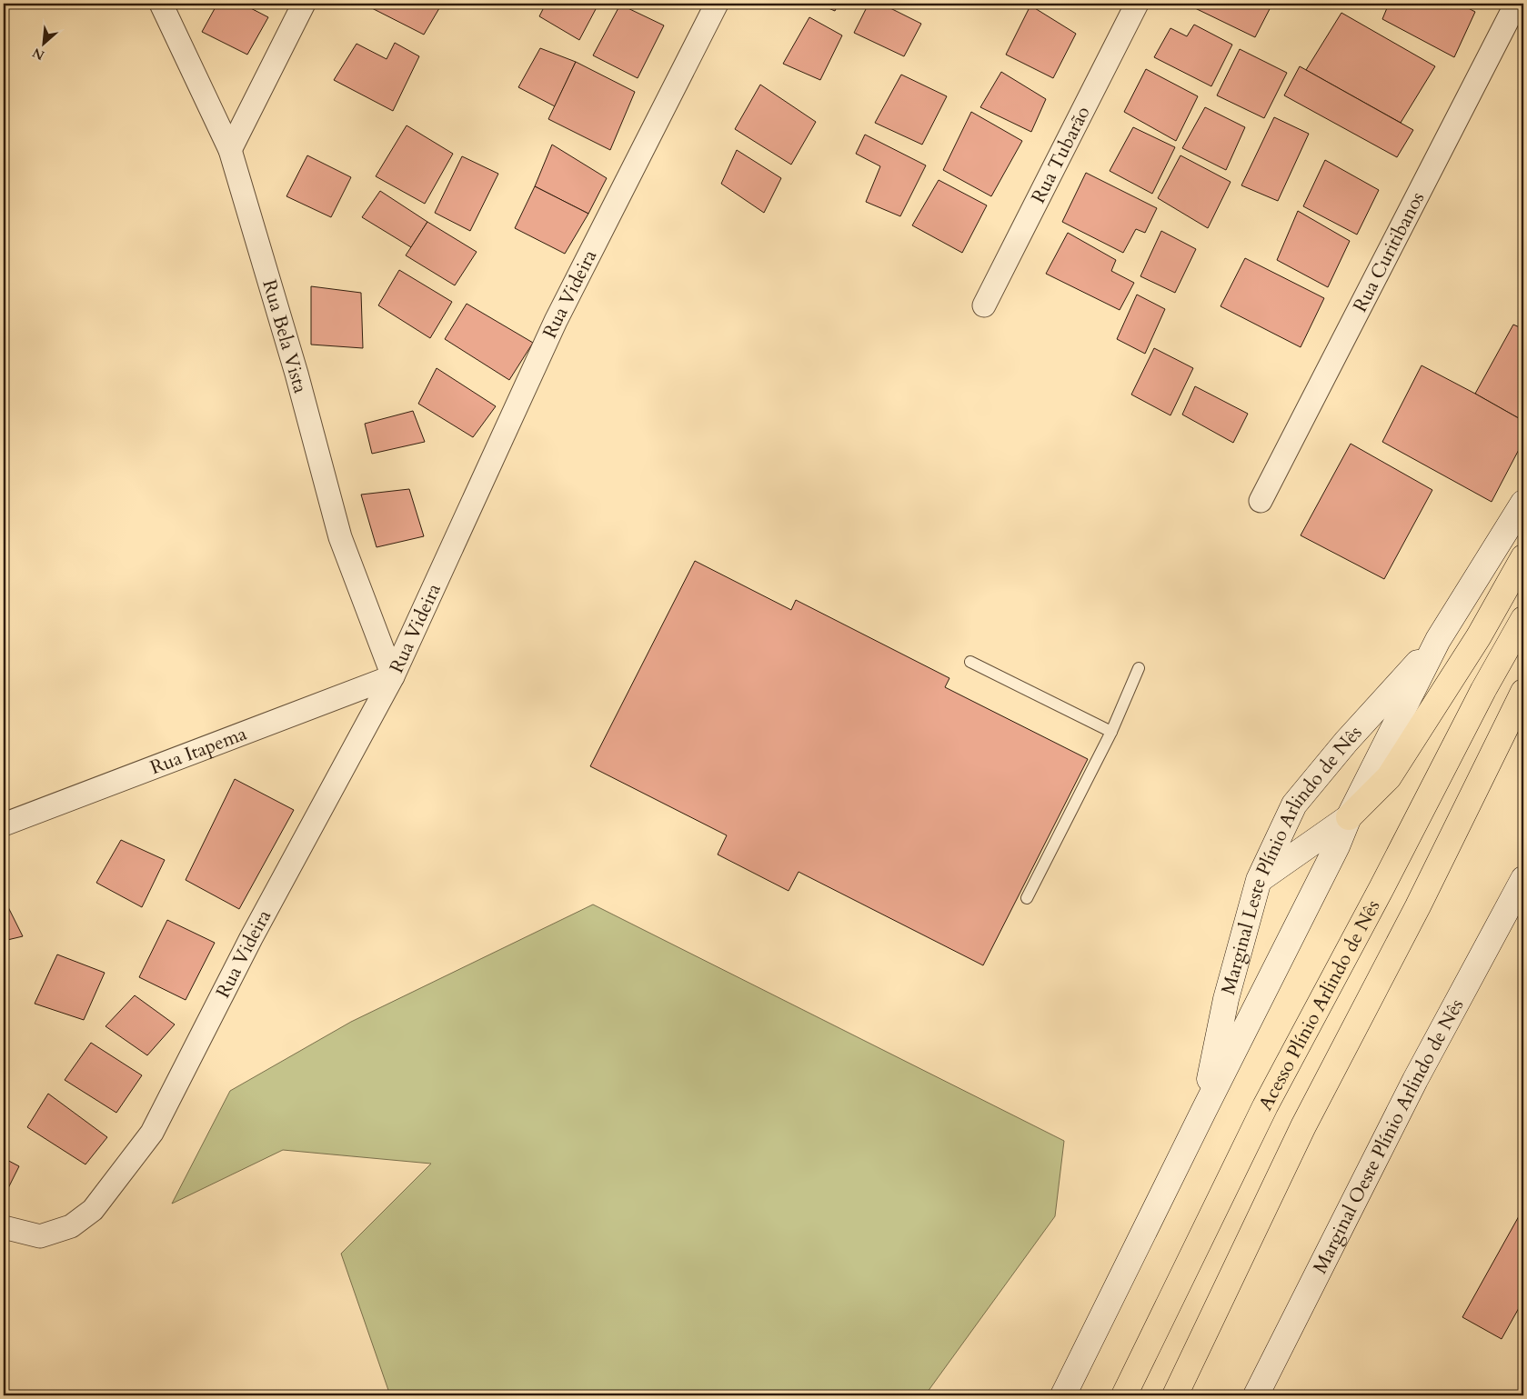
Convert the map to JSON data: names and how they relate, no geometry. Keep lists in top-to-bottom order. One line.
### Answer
{"streets":{"highway":["Acesso Plínio Arlindo de Nês"],"main road":["Marginal Leste Plínio Arlindo de Nês","Marginal Oeste Plínio Arlindo de Nês"],"street":["Rua Tubarão","Rua Curitibanos","Rua Videira","Rua Bela Vista","Rua Itapema"]},"crossings":[["Rua Videira","Rua Bela Vista"],["Rua Videira","Rua Itapema"],["Rua Bela Vista","Rua Itapema"]],"north":"bottom left"}
